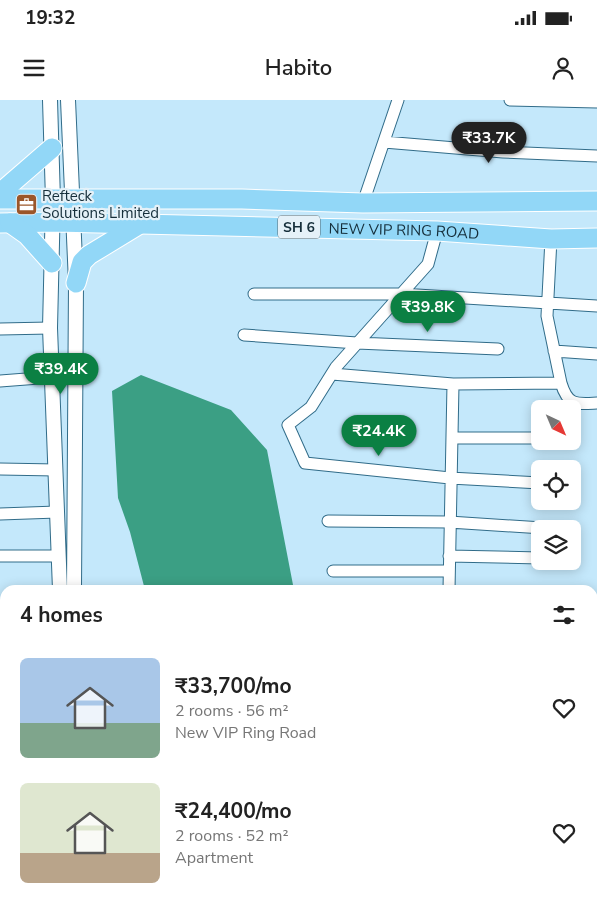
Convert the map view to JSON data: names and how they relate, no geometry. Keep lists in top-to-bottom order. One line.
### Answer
{"streets":{"main road":["SH 6","NEW VIP RING ROAD"]},"places":{"office":["Refteck Solutions Limited"]},"north":"bottom right","page":{"status":"19:32","header":"Habito","price":["₹33.7K","₹39.8K","₹39.4K","₹24.4K"],"heading":"4 homes","list":[{"name":"₹33,700/mo","note":"2 rooms · 56 m² · New VIP Ring Road"},{"name":"₹24,400/mo","note":"2 rooms · 52 m² · Apartment"}]}}
